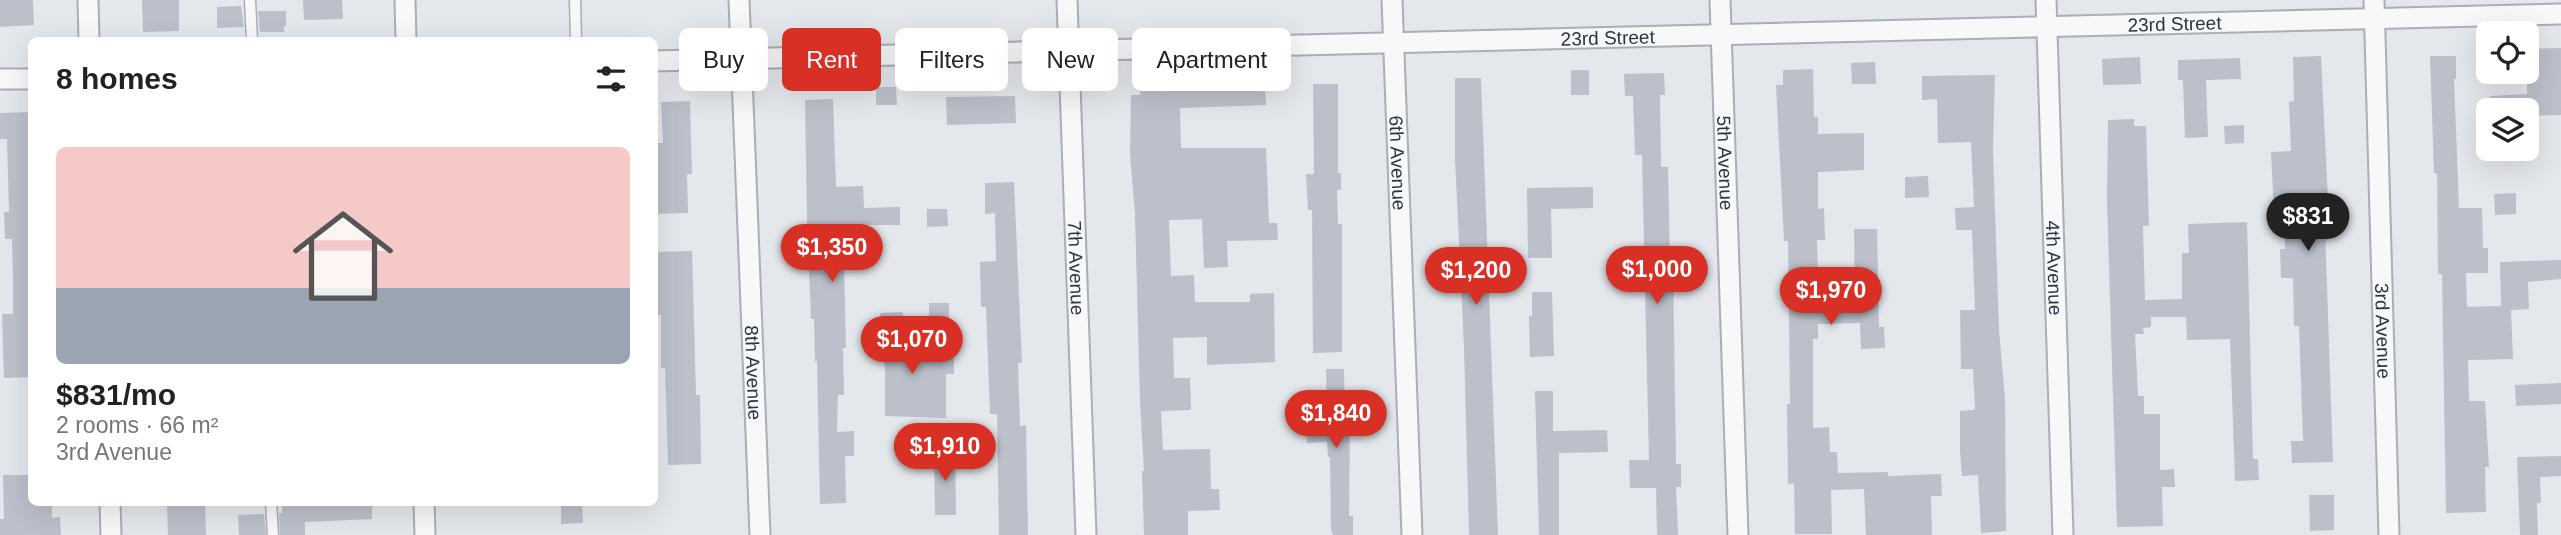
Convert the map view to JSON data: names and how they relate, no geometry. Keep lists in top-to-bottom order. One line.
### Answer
{"streets":{"street":["23rd Street","6th Avenue","5th Avenue","7th Avenue","4th Avenue","3rd Avenue","8th Avenue"]},"crossings":[["23rd Street","6th Avenue"],["23rd Street","5th Avenue"],["23rd Street","4th Avenue"],["23rd Street","3rd Avenue"]],"page":{"chip":["Buy","Rent","Filters","New","Apartment"],"heading":"8 homes","list":[{"name":"$831/mo","note":"2 rooms · 66 m² · 3rd Avenue"}],"price":["$831","$1,350","$1,000","$1,200","$1,970","$1,070","$1,840","$1,910"]}}
